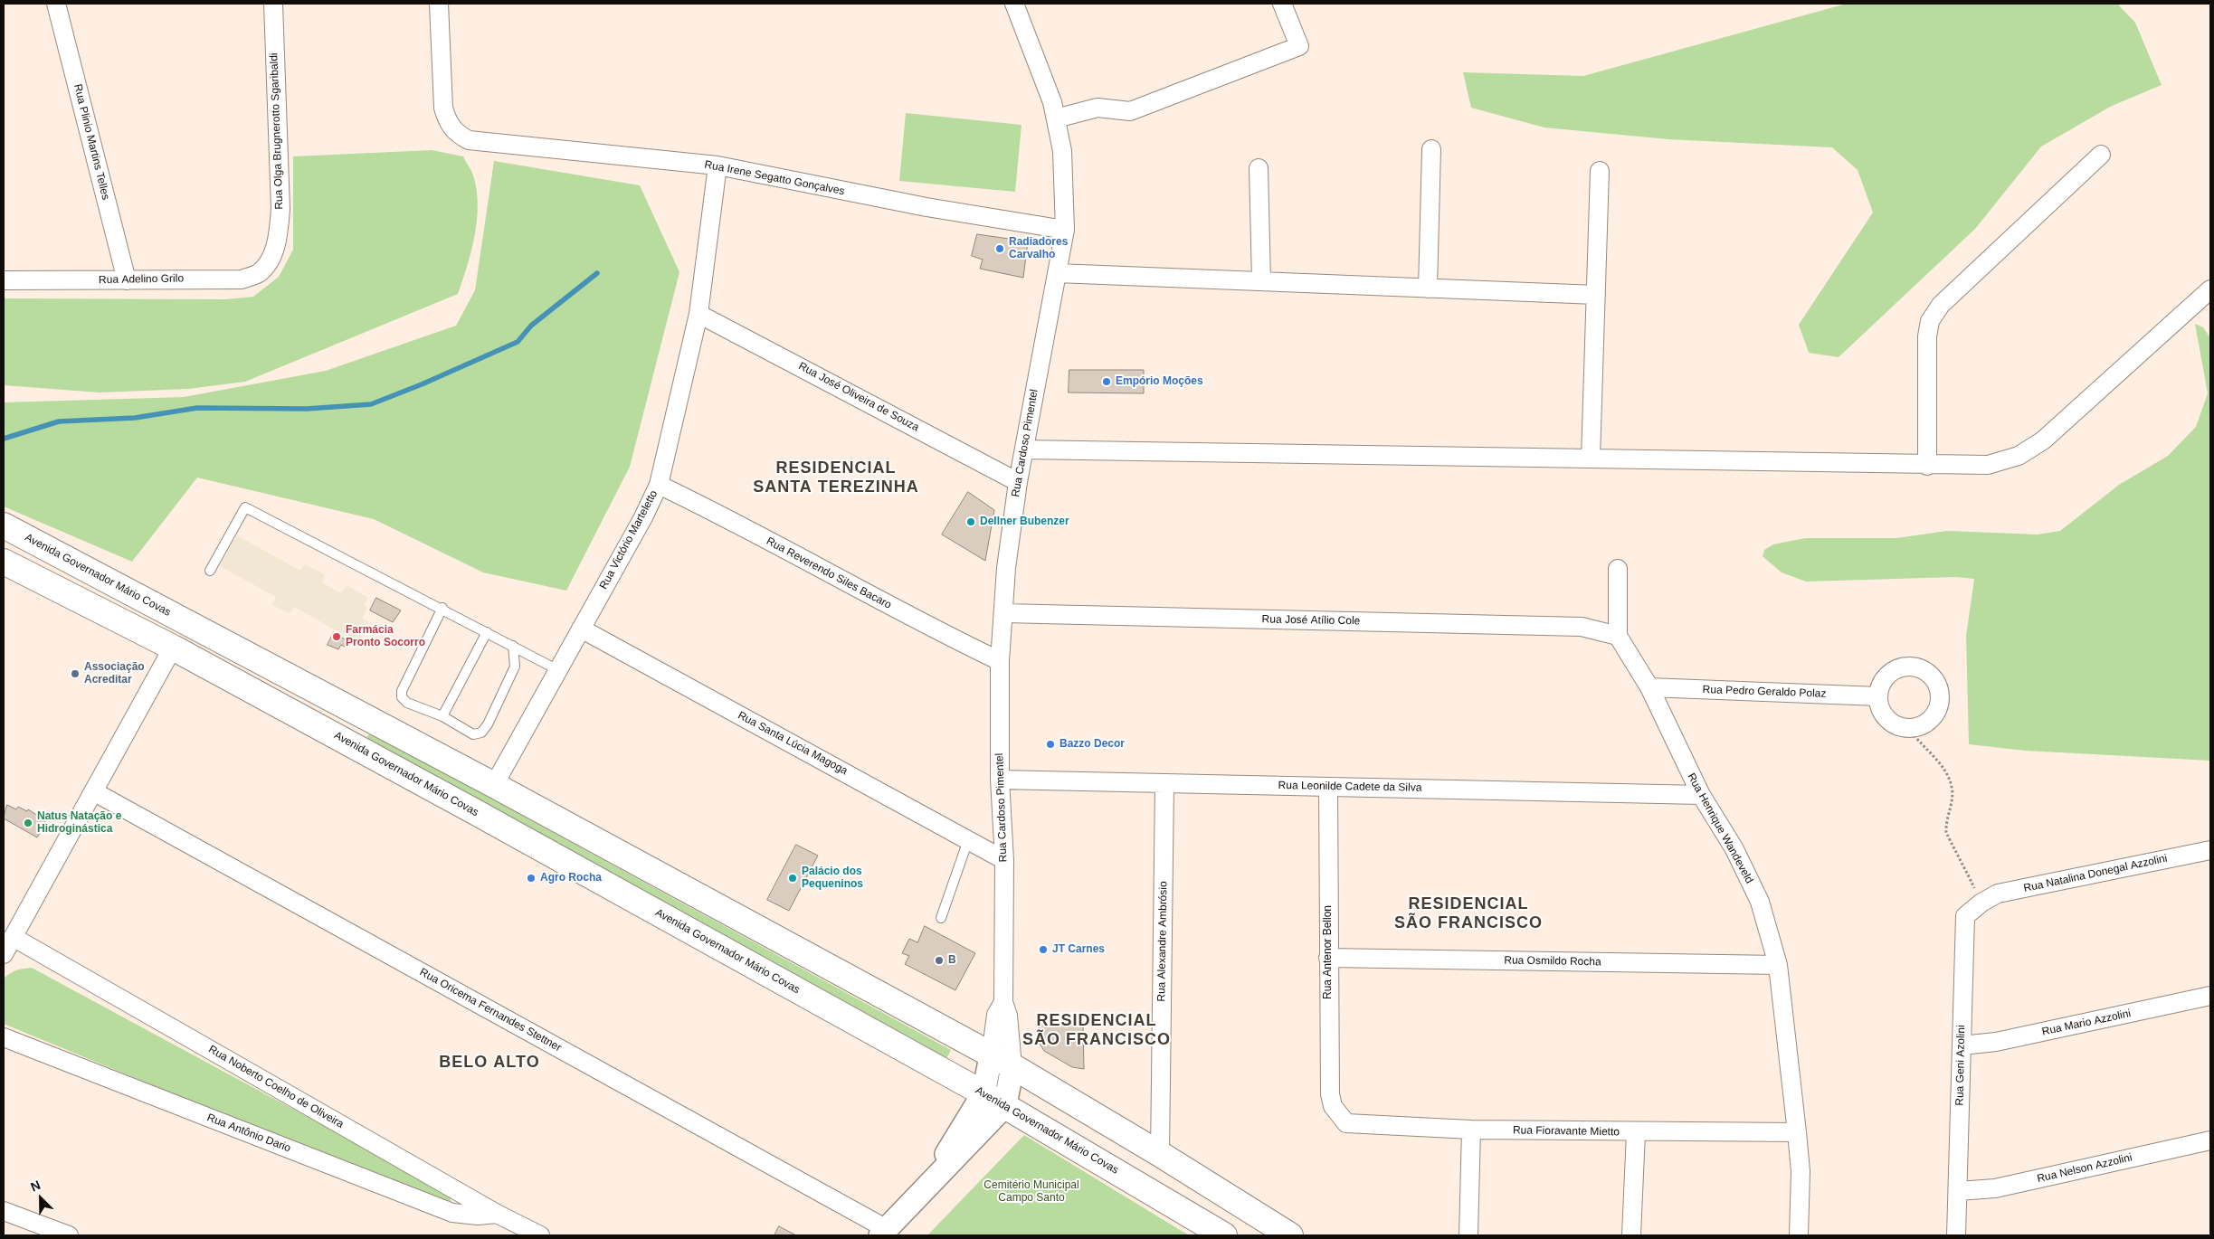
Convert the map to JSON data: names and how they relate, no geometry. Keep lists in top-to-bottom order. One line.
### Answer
{"streets":{"main road":["Avenida Governador Mário Covas"],"street":["Rua Olga Brugnerotto Sgaribaldi","Rua Plinio Martins Telles","Rua Irene Segatto Gonçalves","Rua Adelino Grilo","Rua José Oliveira de Souza","Rua Cardoso Pimentel","Rua Victório Marteletto","Rua Reverendo Siles Bacaro","Rua José Atílio Cole","Rua Pedro Geraldo Polaz","Rua Santa Lúcia Magoga","Rua Leonilde Cadete da Silva","Rua Henrique Wandeveld","Rua Natalina Donegal Azzolini","Rua Alexandre Ambrósio","Rua Antenor Bellon","Rua Osmildo Rocha","Rua Oricema Fernandes Stettner","Rua Mario Azzolini","Rua Geni Azolini","Rua Noberto Coelho de Oliveira","Rua Fioravante Mietto","Rua Antônio Dario","Rua Nelson Azzolini"]},"crossings":[["Rua Olga Brugnerotto Sgaribaldi","Rua Adelino Grilo"],["Rua Plinio Martins Telles","Rua Adelino Grilo"],["Rua Irene Segatto Gonçalves","Rua Cardoso Pimentel"],["Rua Irene Segatto Gonçalves","Rua Victório Marteletto"],["Rua José Oliveira de Souza","Rua Cardoso Pimentel"],["Rua José Oliveira de Souza","Rua Victório Marteletto"],["Rua Cardoso Pimentel","Rua Reverendo Siles Bacaro"],["Rua Cardoso Pimentel","Avenida Governador Mário Covas"],["Rua Cardoso Pimentel","Rua José Atílio Cole"],["Rua Cardoso Pimentel","Rua Santa Lúcia Magoga"],["Rua Cardoso Pimentel","Rua Leonilde Cadete da Silva"],["Rua Cardoso Pimentel","Rua Oricema Fernandes Stettner"],["Rua Victório Marteletto","Rua Reverendo Siles Bacaro"],["Rua Victório Marteletto","Avenida Governador Mário Covas"],["Rua Victório Marteletto","Rua Santa Lúcia Magoga"],["Avenida Governador Mário Covas","Rua Alexandre Ambrósio"],["Rua José Atílio Cole","Rua Henrique Wandeveld"],["Rua Pedro Geraldo Polaz","Rua Henrique Wandeveld"],["Rua Leonilde Cadete da Silva","Rua Henrique Wandeveld"],["Rua Leonilde Cadete da Silva","Rua Alexandre Ambrósio"],["Rua Leonilde Cadete da Silva","Rua Antenor Bellon"],["Rua Henrique Wandeveld","Rua Osmildo Rocha"],["Rua Henrique Wandeveld","Rua Fioravante Mietto"],["Rua Natalina Donegal Azzolini","Rua Geni Azolini"],["Rua Antenor Bellon","Rua Osmildo Rocha"],["Rua Antenor Bellon","Rua Fioravante Mietto"],["Rua Mario Azzolini","Rua Geni Azolini"],["Rua Geni Azolini","Rua Nelson Azzolini"],["Rua Noberto Coelho de Oliveira","Rua Antônio Dario"]],"districts":["RESIDENCIAL SANTA TEREZINHA","RESIDENCIAL SÃO FRANCISCO","RESIDENCIAL SÃO FRANCISCO","BELO ALTO"],"parks":["Cemitério Municipal Campo Santo"],"places":["Radiadores Carvalho","Empório Moções","Dellner Bubenzer","Farmácia Pronto Socorro","Associação Acreditar","Bazzo Decor","Natus Natação e Hidroginástica","Agro Rocha","Palácio dos Pequeninos","JT Carnes","B"],"north":"top left"}
